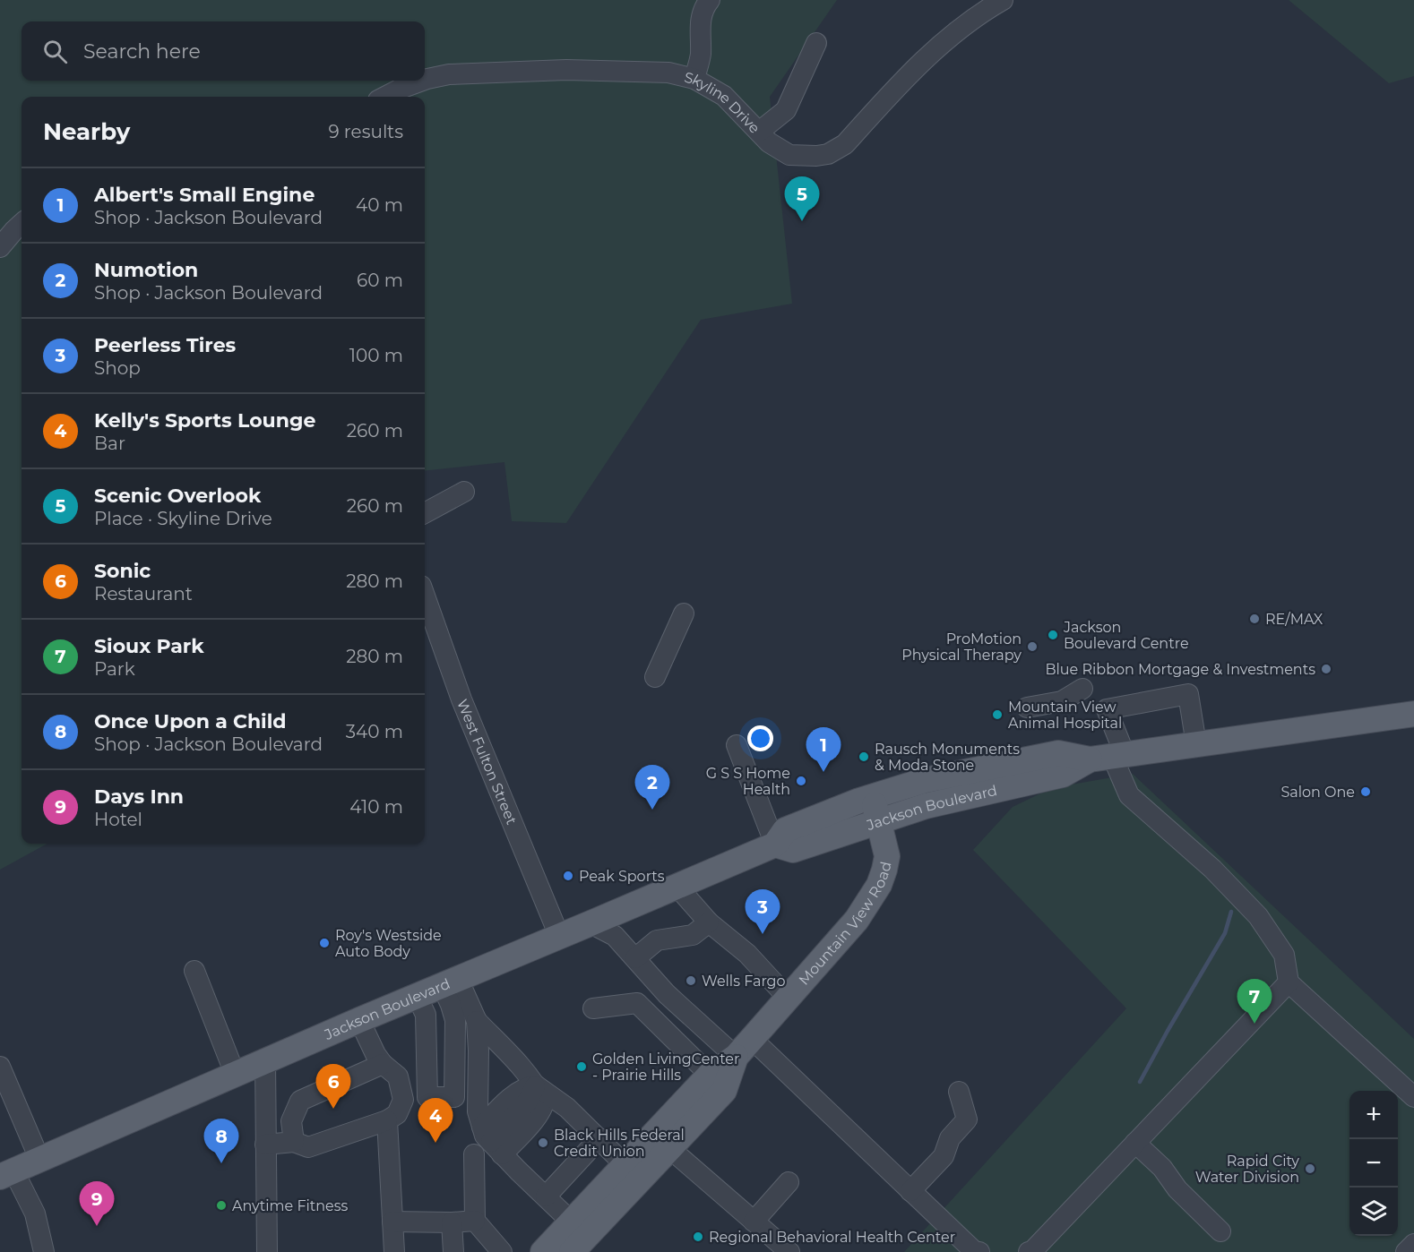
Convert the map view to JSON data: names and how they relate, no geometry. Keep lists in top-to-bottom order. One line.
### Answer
{"streets":{"main road":["Jackson Boulevard","Mountain View Road"],"street":["Skyline Drive","West Fulton Street"]},"crossings":[["West Fulton Street","Jackson Boulevard"],["Jackson Boulevard","Mountain View Road"]],"places":["RE/MAX","Jackson Boulevard Centre","ProMotion Physical Therapy","Blue Ribbon Mortgage & Investments","Mountain View Animal Hospital","Rausch Monuments & Moda Stone","G S S Home Health","Salon One","Peak Sports","Roy's Westside Auto Body","Wells Fargo","Golden LivingCenter - Prairie Hills","Black Hills Federal Credit Union","Rapid City Water Division","Anytime Fitness","Regional Behavioral Health Center"],"page":{"search":"Search here","heading":["Nearby","9 results"],"list":[{"mark":"1","name":"Albert's Small Engine","note":"Shop · Jackson Boulevard","value":"40 m"},{"mark":"2","name":"Numotion","note":"Shop · Jackson Boulevard","value":"60 m"},{"mark":"3","name":"Peerless Tires","note":"Shop","value":"100 m"},{"mark":"4","name":"Kelly's Sports Lounge","note":"Bar","value":"260 m"},{"mark":"5","name":"Scenic Overlook","note":"Place · Skyline Drive","value":"260 m"},{"mark":"6","name":"Sonic","note":"Restaurant","value":"280 m"},{"mark":"7","name":"Sioux Park","note":"Park","value":"280 m"},{"mark":"8","name":"Once Upon a Child","note":"Shop · Jackson Boulevard","value":"340 m"},{"mark":"9","name":"Days Inn","note":"Hotel","value":"410 m"}],"pins":["5","1","2","3","7","6","4","8","9"],"map_buttons":["+","−"]}}
